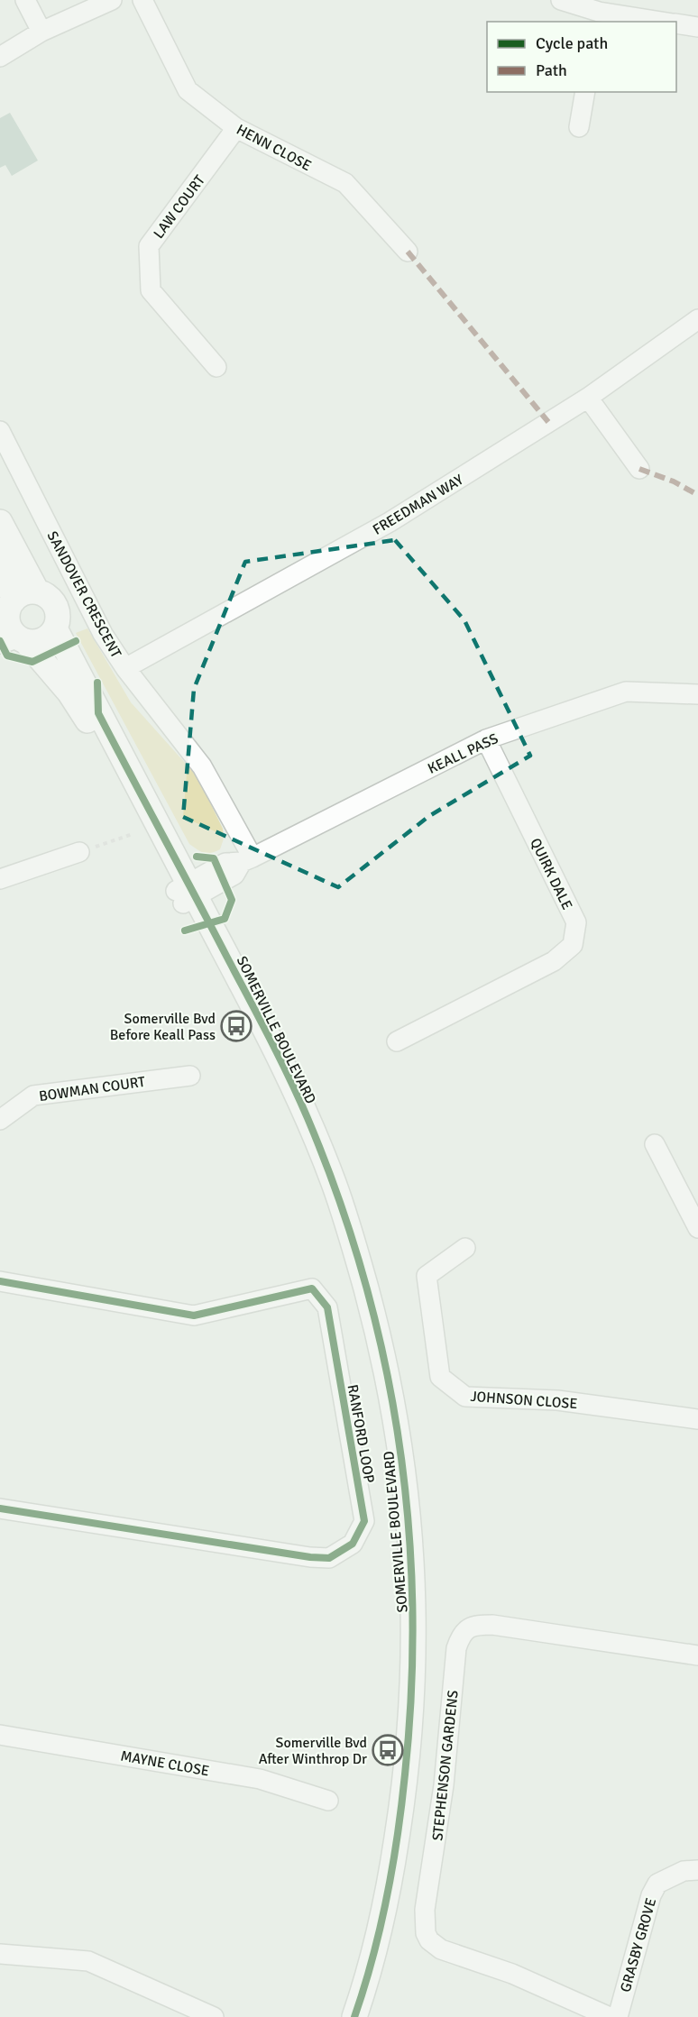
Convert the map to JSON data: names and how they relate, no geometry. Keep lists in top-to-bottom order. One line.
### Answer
{"streets":{"main road":["SOMERVILLE BOULEVARD"],"street":["HENN CLOSE","LAW COURT","FREEDMAN WAY","SANDOVER CRESCENT","KEALL PASS","QUIRK DALE","BOWMAN COURT","JOHNSON CLOSE","RANFORD LOOP","MAYNE CLOSE","STEPHENSON GARDENS","GRASBY GROVE"]},"crossings":[["HENN CLOSE","LAW COURT"],["FREEDMAN WAY","SANDOVER CRESCENT"],["SANDOVER CRESCENT","KEALL PASS"],["KEALL PASS","QUIRK DALE"],["KEALL PASS","SOMERVILLE BOULEVARD"]],"places":{"bus stop":["Somerville Bvd Before Keall Pass","Somerville Bvd After Winthrop Dr"]},"legend":["Cycle path","Path"]}
